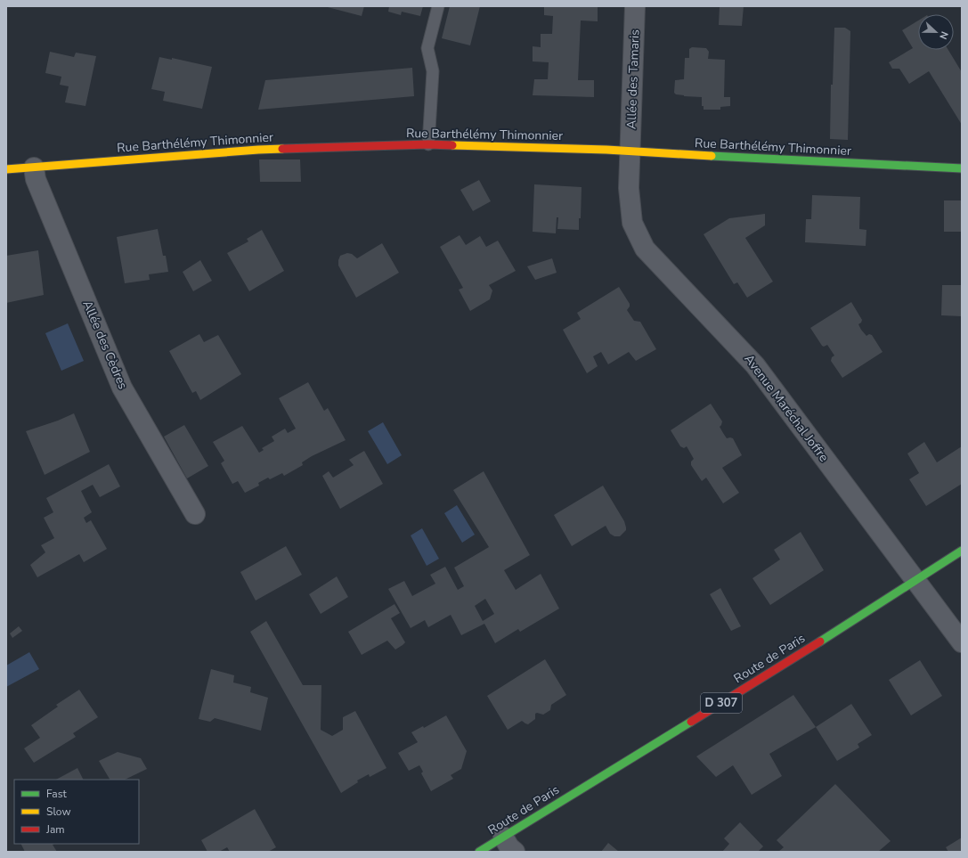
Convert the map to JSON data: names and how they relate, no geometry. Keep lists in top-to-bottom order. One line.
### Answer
{"streets":{"street":["Allée des Tamaris","Rue Barthélémy Thimonnier","Allée des Cèdres","Avenue Maréchal Joffre","Route de Paris","D 307"]},"crossings":[["Allée des Tamaris","Rue Barthélémy Thimonnier"],["Allée des Tamaris","Avenue Maréchal Joffre"],["Rue Barthélémy Thimonnier","Allée des Cèdres"],["Rue Barthélémy Thimonnier","Avenue Maréchal Joffre"],["Avenue Maréchal Joffre","Route de Paris"]],"legend":["Fast","Slow","Jam"],"north":"right"}
